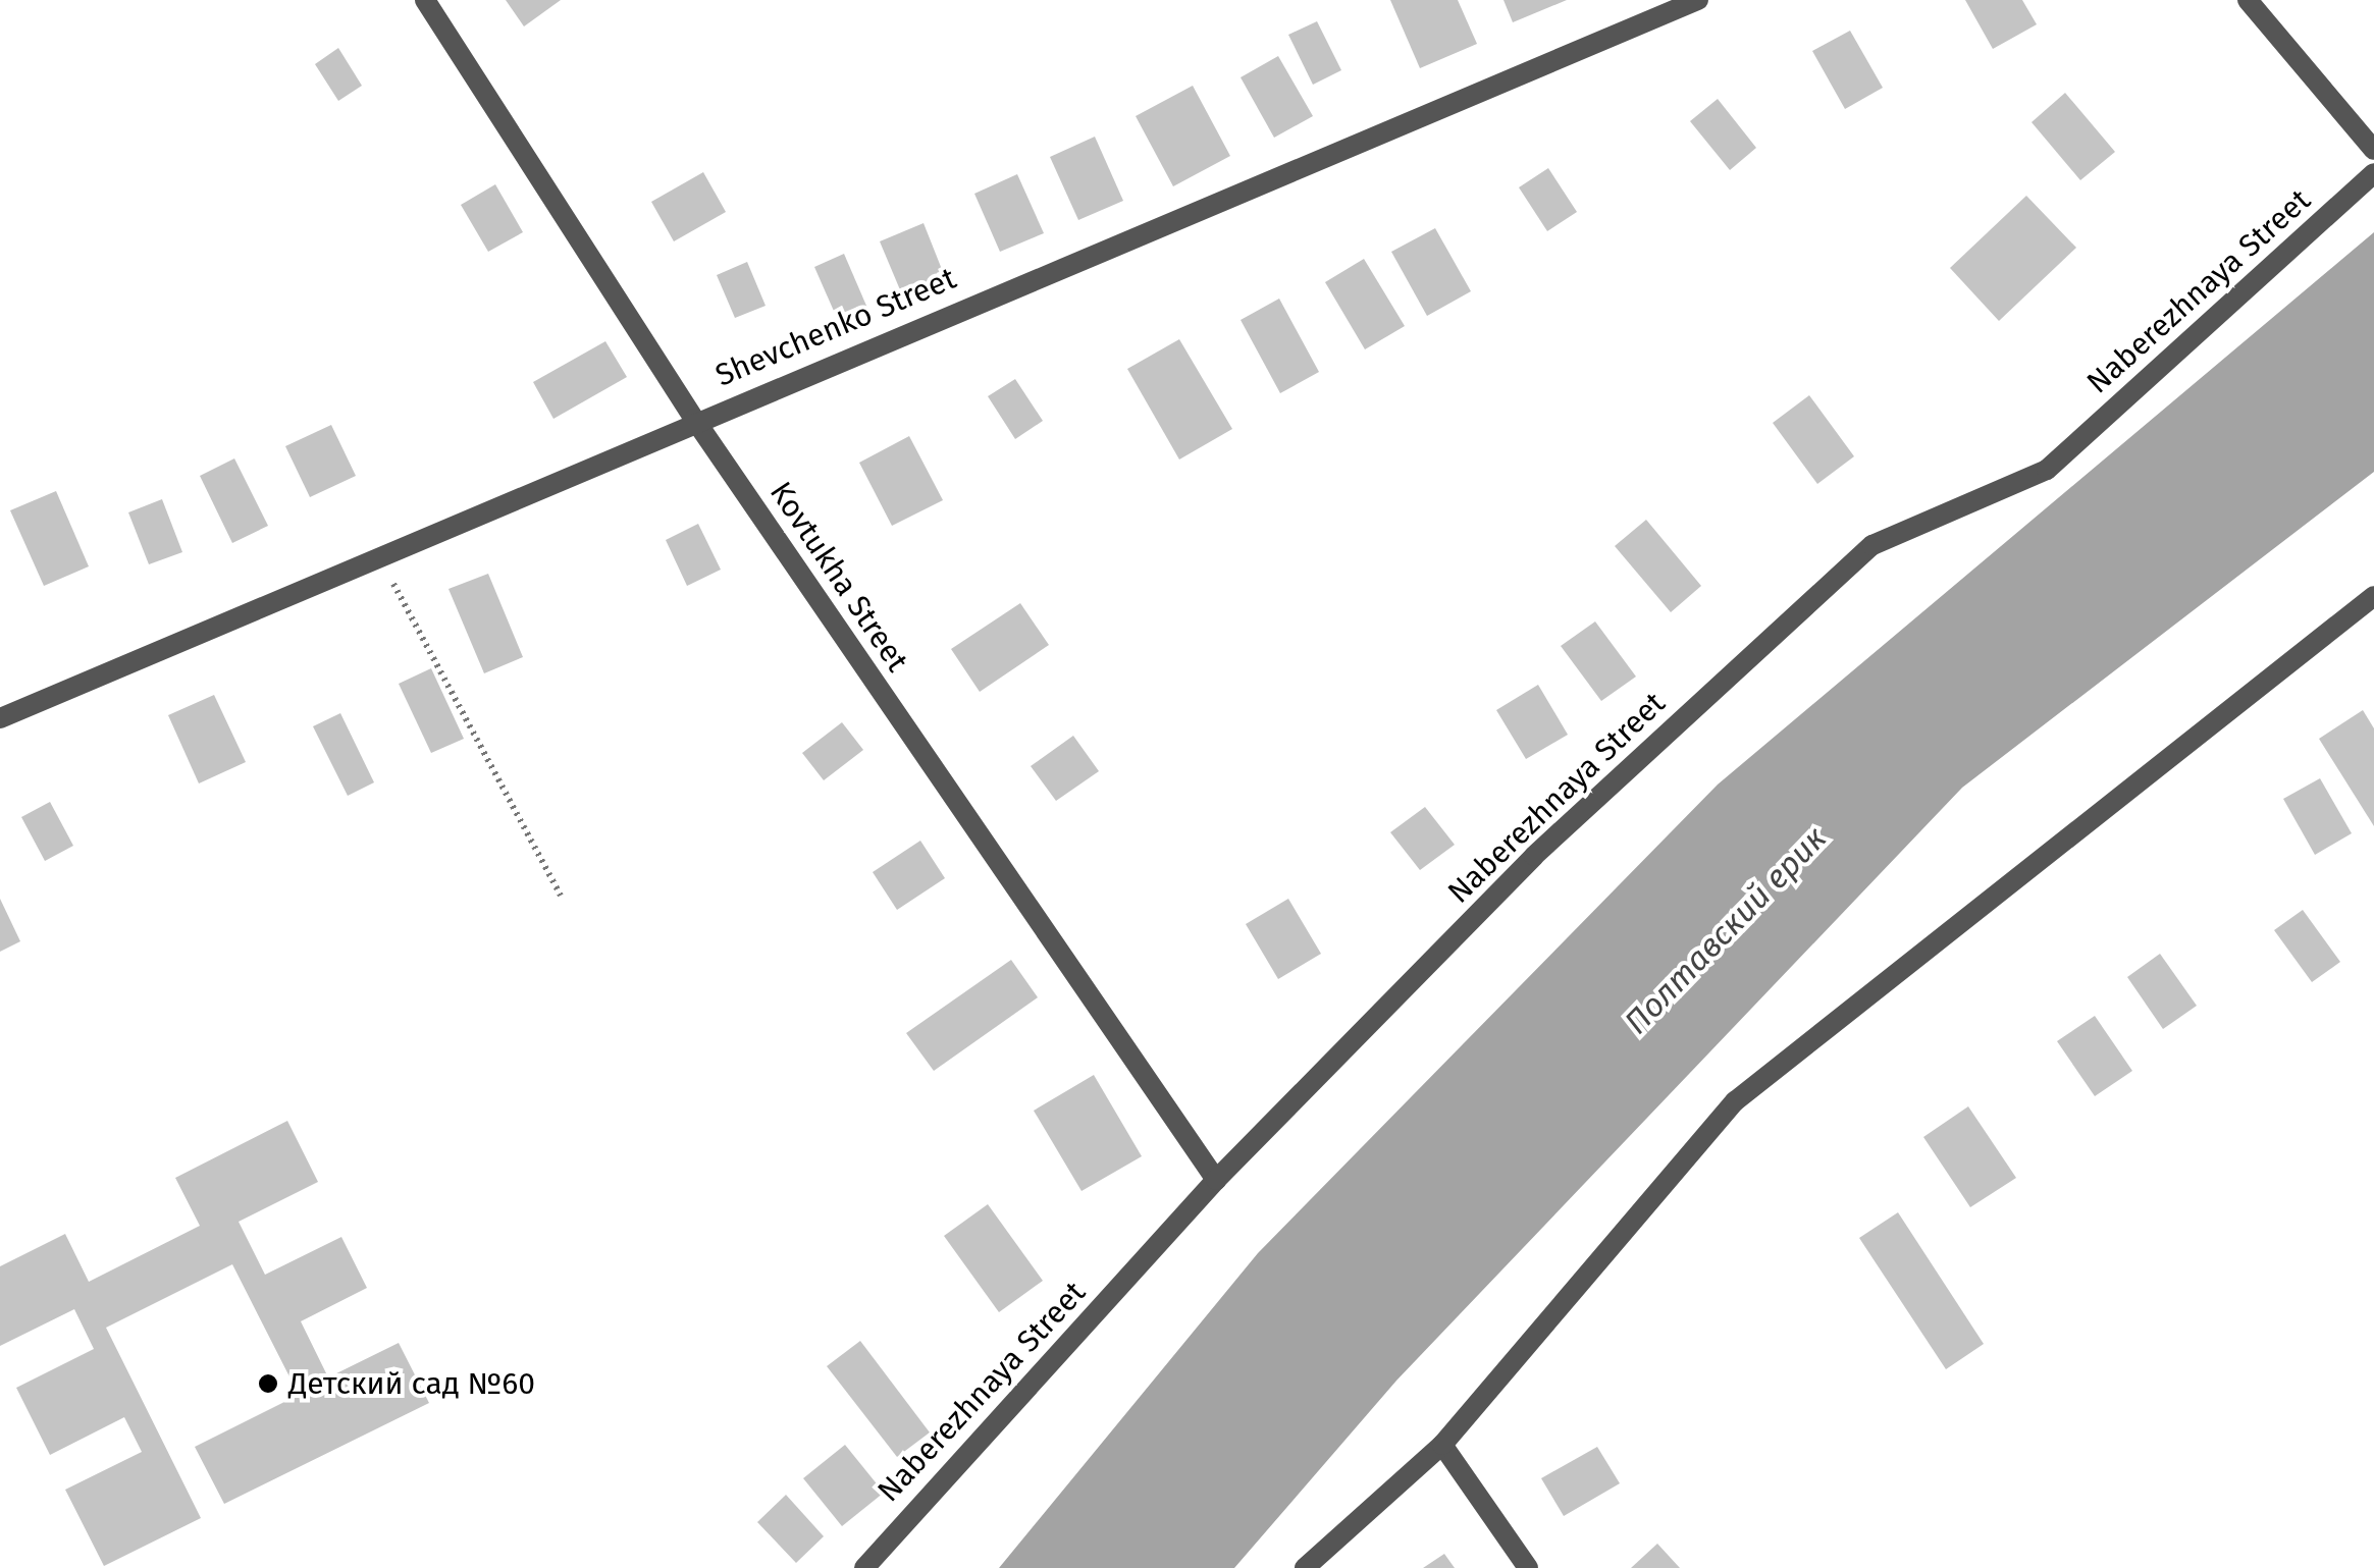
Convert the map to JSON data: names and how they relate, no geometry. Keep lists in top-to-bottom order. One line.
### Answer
{"streets":{"street":["Naberezhnaya Street","Shevchenko Street","Kovtukha Street"]},"crossings":[["Naberezhnaya Street","Kovtukha Street"],["Shevchenko Street","Kovtukha Street"]],"water":["Полтавский ерик"],"places":["Детский сад №60"]}
